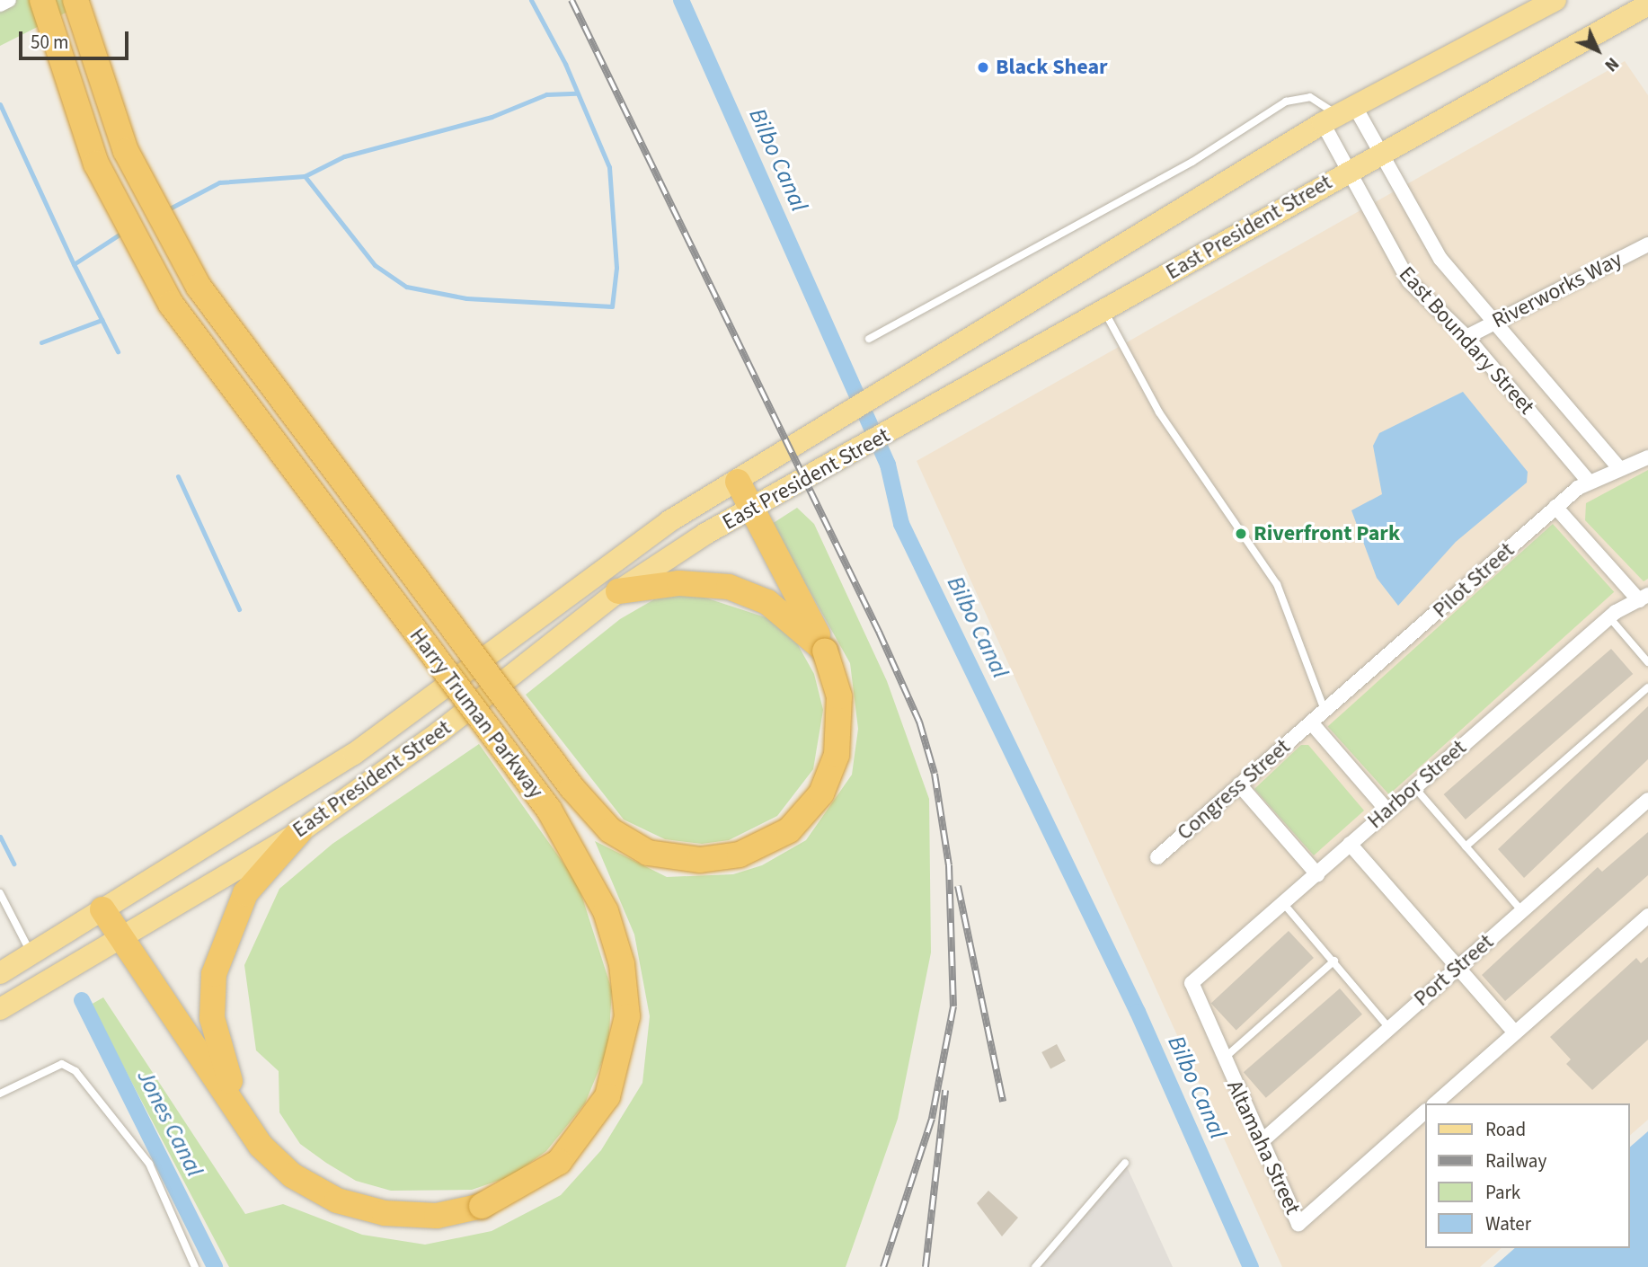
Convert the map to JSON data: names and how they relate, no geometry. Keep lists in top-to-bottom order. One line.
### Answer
{"streets":{"highway":["Harry Truman Parkway"],"main road":["East President Street"],"street":["Riverworks Way","East Boundary Street","Pilot Street","Harbor Street","Congress Street","Port Street","Altamaha Street"]},"crossings":[["East President Street","East Boundary Street"],["East President Street","Harry Truman Parkway"],["Riverworks Way","East Boundary Street"],["East Boundary Street","Pilot Street"],["Pilot Street","Congress Street"],["Harbor Street","Altamaha Street"],["Port Street","Altamaha Street"]],"water":["Bilbo Canal","Jones Canal"],"places":["Black Shear","Riverfront Park"],"legend":["Road","Railway","Park","Water"],"scale_bar":"50 m","north":"bottom right"}
